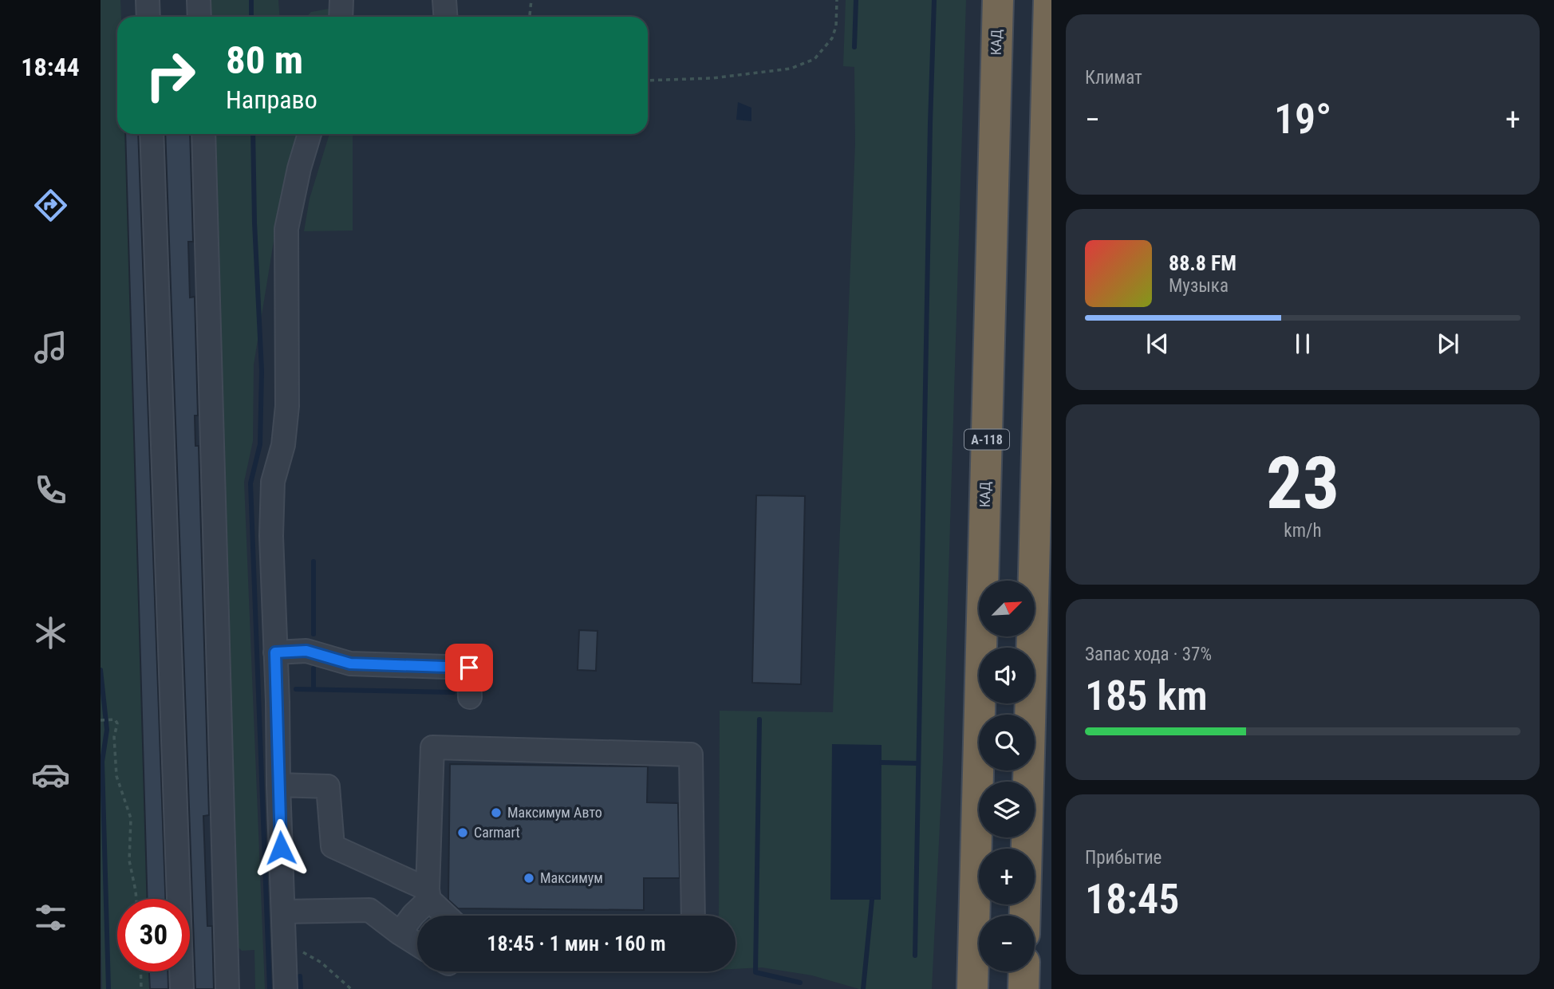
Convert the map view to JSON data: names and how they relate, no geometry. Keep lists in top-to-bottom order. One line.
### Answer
{"streets":{"highway":["КАД","А-118"]},"places":["Максимум Авто","Carmart","Максимум"],"north":"top right","page":{"tabs":"18:44","tile":["Климат",["23","km/h"],["Запас хода · 37%","185 km"],["Прибытие","18:45"]],"turn":["80 m","Направо"],"heat":["−","19°","+"],"song":["88.8 FM","Музыка"],"map_buttons":["+","−"],"limit":"30","trip":"18:45 · 1 мин · 160 m"}}
